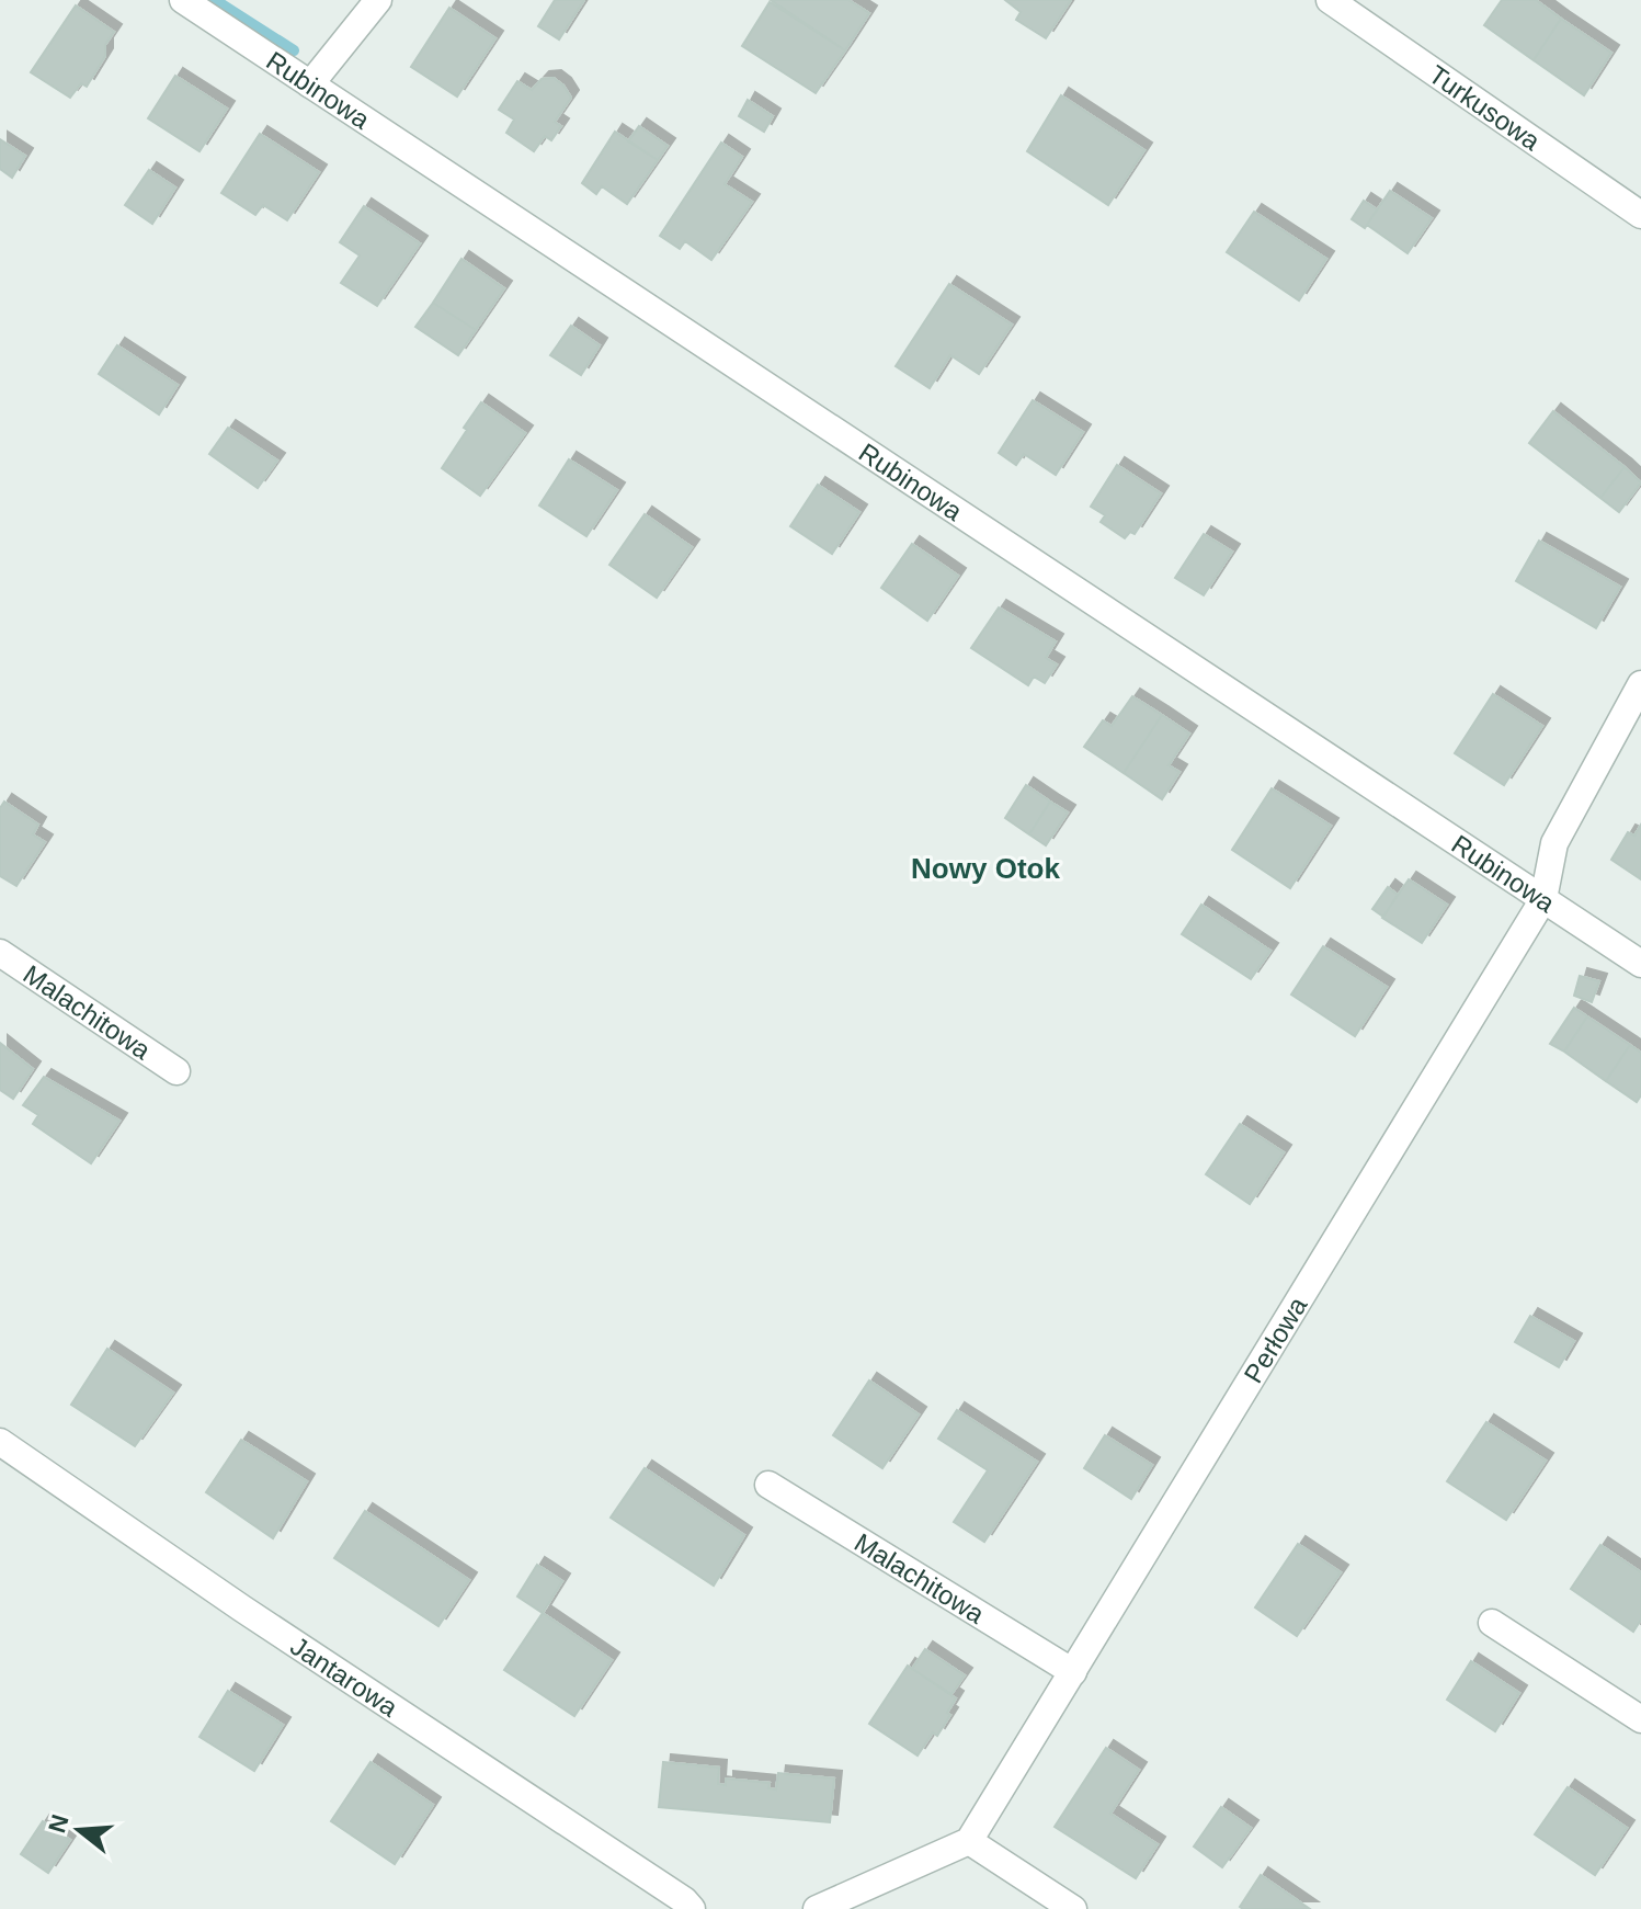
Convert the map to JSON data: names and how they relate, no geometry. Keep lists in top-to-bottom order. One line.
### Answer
{"streets":{"street":["Rubinowa","Turkusowa","Malachitowa","Perłowa","Jantarowa"]},"crossings":[["Rubinowa","Perłowa"],["Malachitowa","Perłowa"]],"districts":["Nowy Otok"],"north":"left"}
